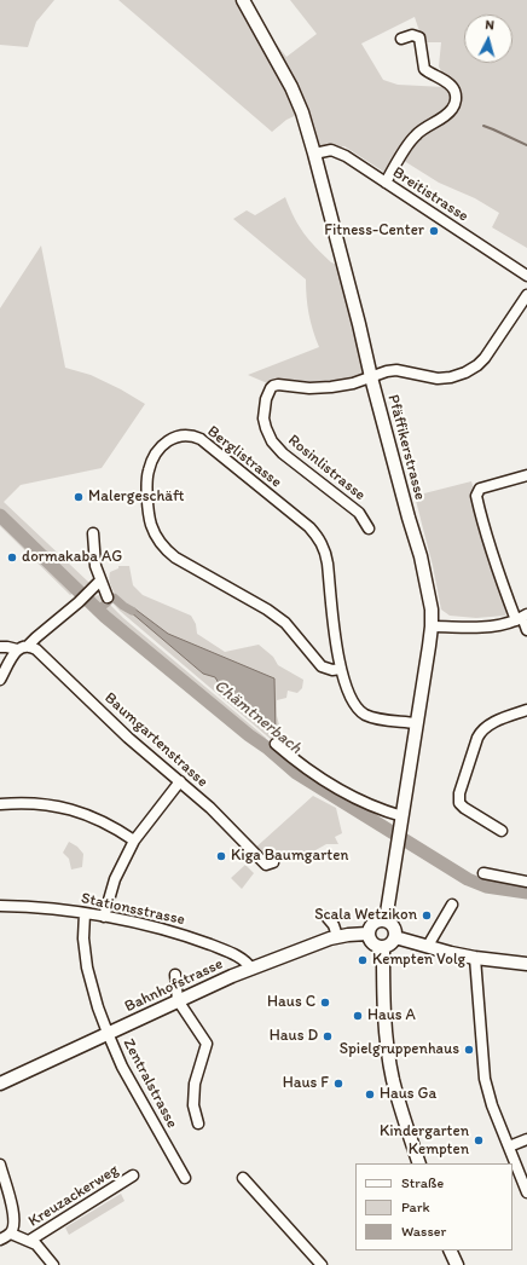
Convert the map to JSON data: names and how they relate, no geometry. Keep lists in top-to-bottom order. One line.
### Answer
{"streets":{"main road":["Pfäffikerstrasse","Bahnhofstrasse"],"street":["Breitistrasse","Berglistrasse","Rosinlistrasse","Baumgartenstrasse","Stationsstrasse","Zentralstrasse","Kreuzackerweg"]},"crossings":[["Breitistrasse","Pfäffikerstrasse"],["Pfäffikerstrasse","Berglistrasse"],["Pfäffikerstrasse","Rosinlistrasse"],["Pfäffikerstrasse","Bahnhofstrasse"],["Stationsstrasse","Bahnhofstrasse"],["Stationsstrasse","Zentralstrasse"],["Bahnhofstrasse","Zentralstrasse"]],"water":["Chämtnerbach"],"places":["Fitness-Center","Malergeschäft","dormakaba AG","Kiga Baumgarten","Scala Wetzikon","Kempten Volg","Haus C","Haus A","Haus D","Spielgruppenhaus","Haus F","Haus Ga","Kindergarten Kempten"],"legend":["Straße","Park","Wasser"],"north":"top"}
